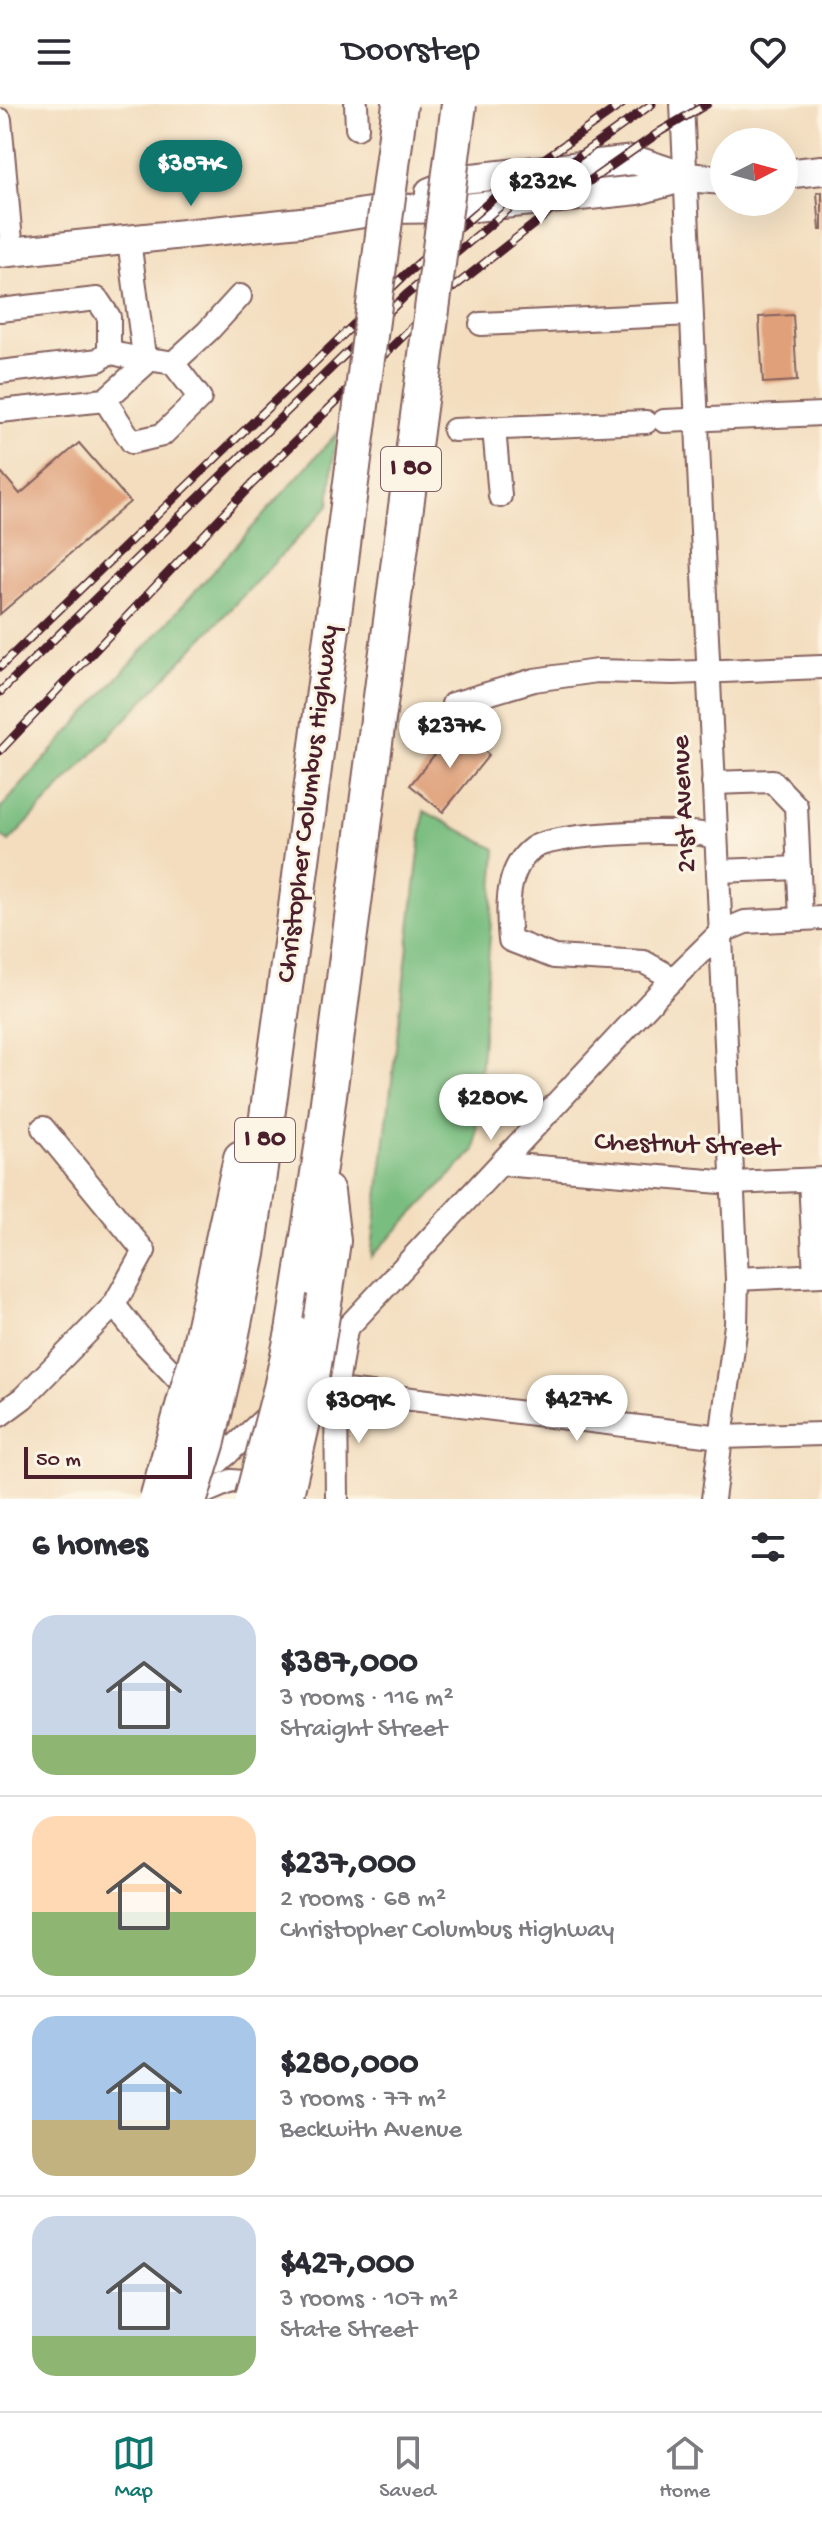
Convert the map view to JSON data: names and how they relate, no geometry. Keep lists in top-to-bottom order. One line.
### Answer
{"streets":{"highway":["I 80","Christopher Columbus Highway"],"street":["21st Avenue","Chestnut Street"]},"crossings":[["21st Avenue","Chestnut Street"]],"scale_bar":"50 m","north":"right","page":{"header":"Doorstep","price":["$387K","$232K","$237K","$280K","$427K","$309K"],"scale":"50 m","heading":"6 homes","list":[{"name":"$387,000","note":"3 rooms · 116 m² · Straight Street"},{"name":"$237,000","note":"2 rooms · 68 m² · Christopher Columbus Highway"},{"name":"$280,000","note":"3 rooms · 77 m² · Beckwith Avenue"},{"name":"$427,000","note":"3 rooms · 107 m² · State Street"}],"tabs":["Map","Saved","Home"]}}
